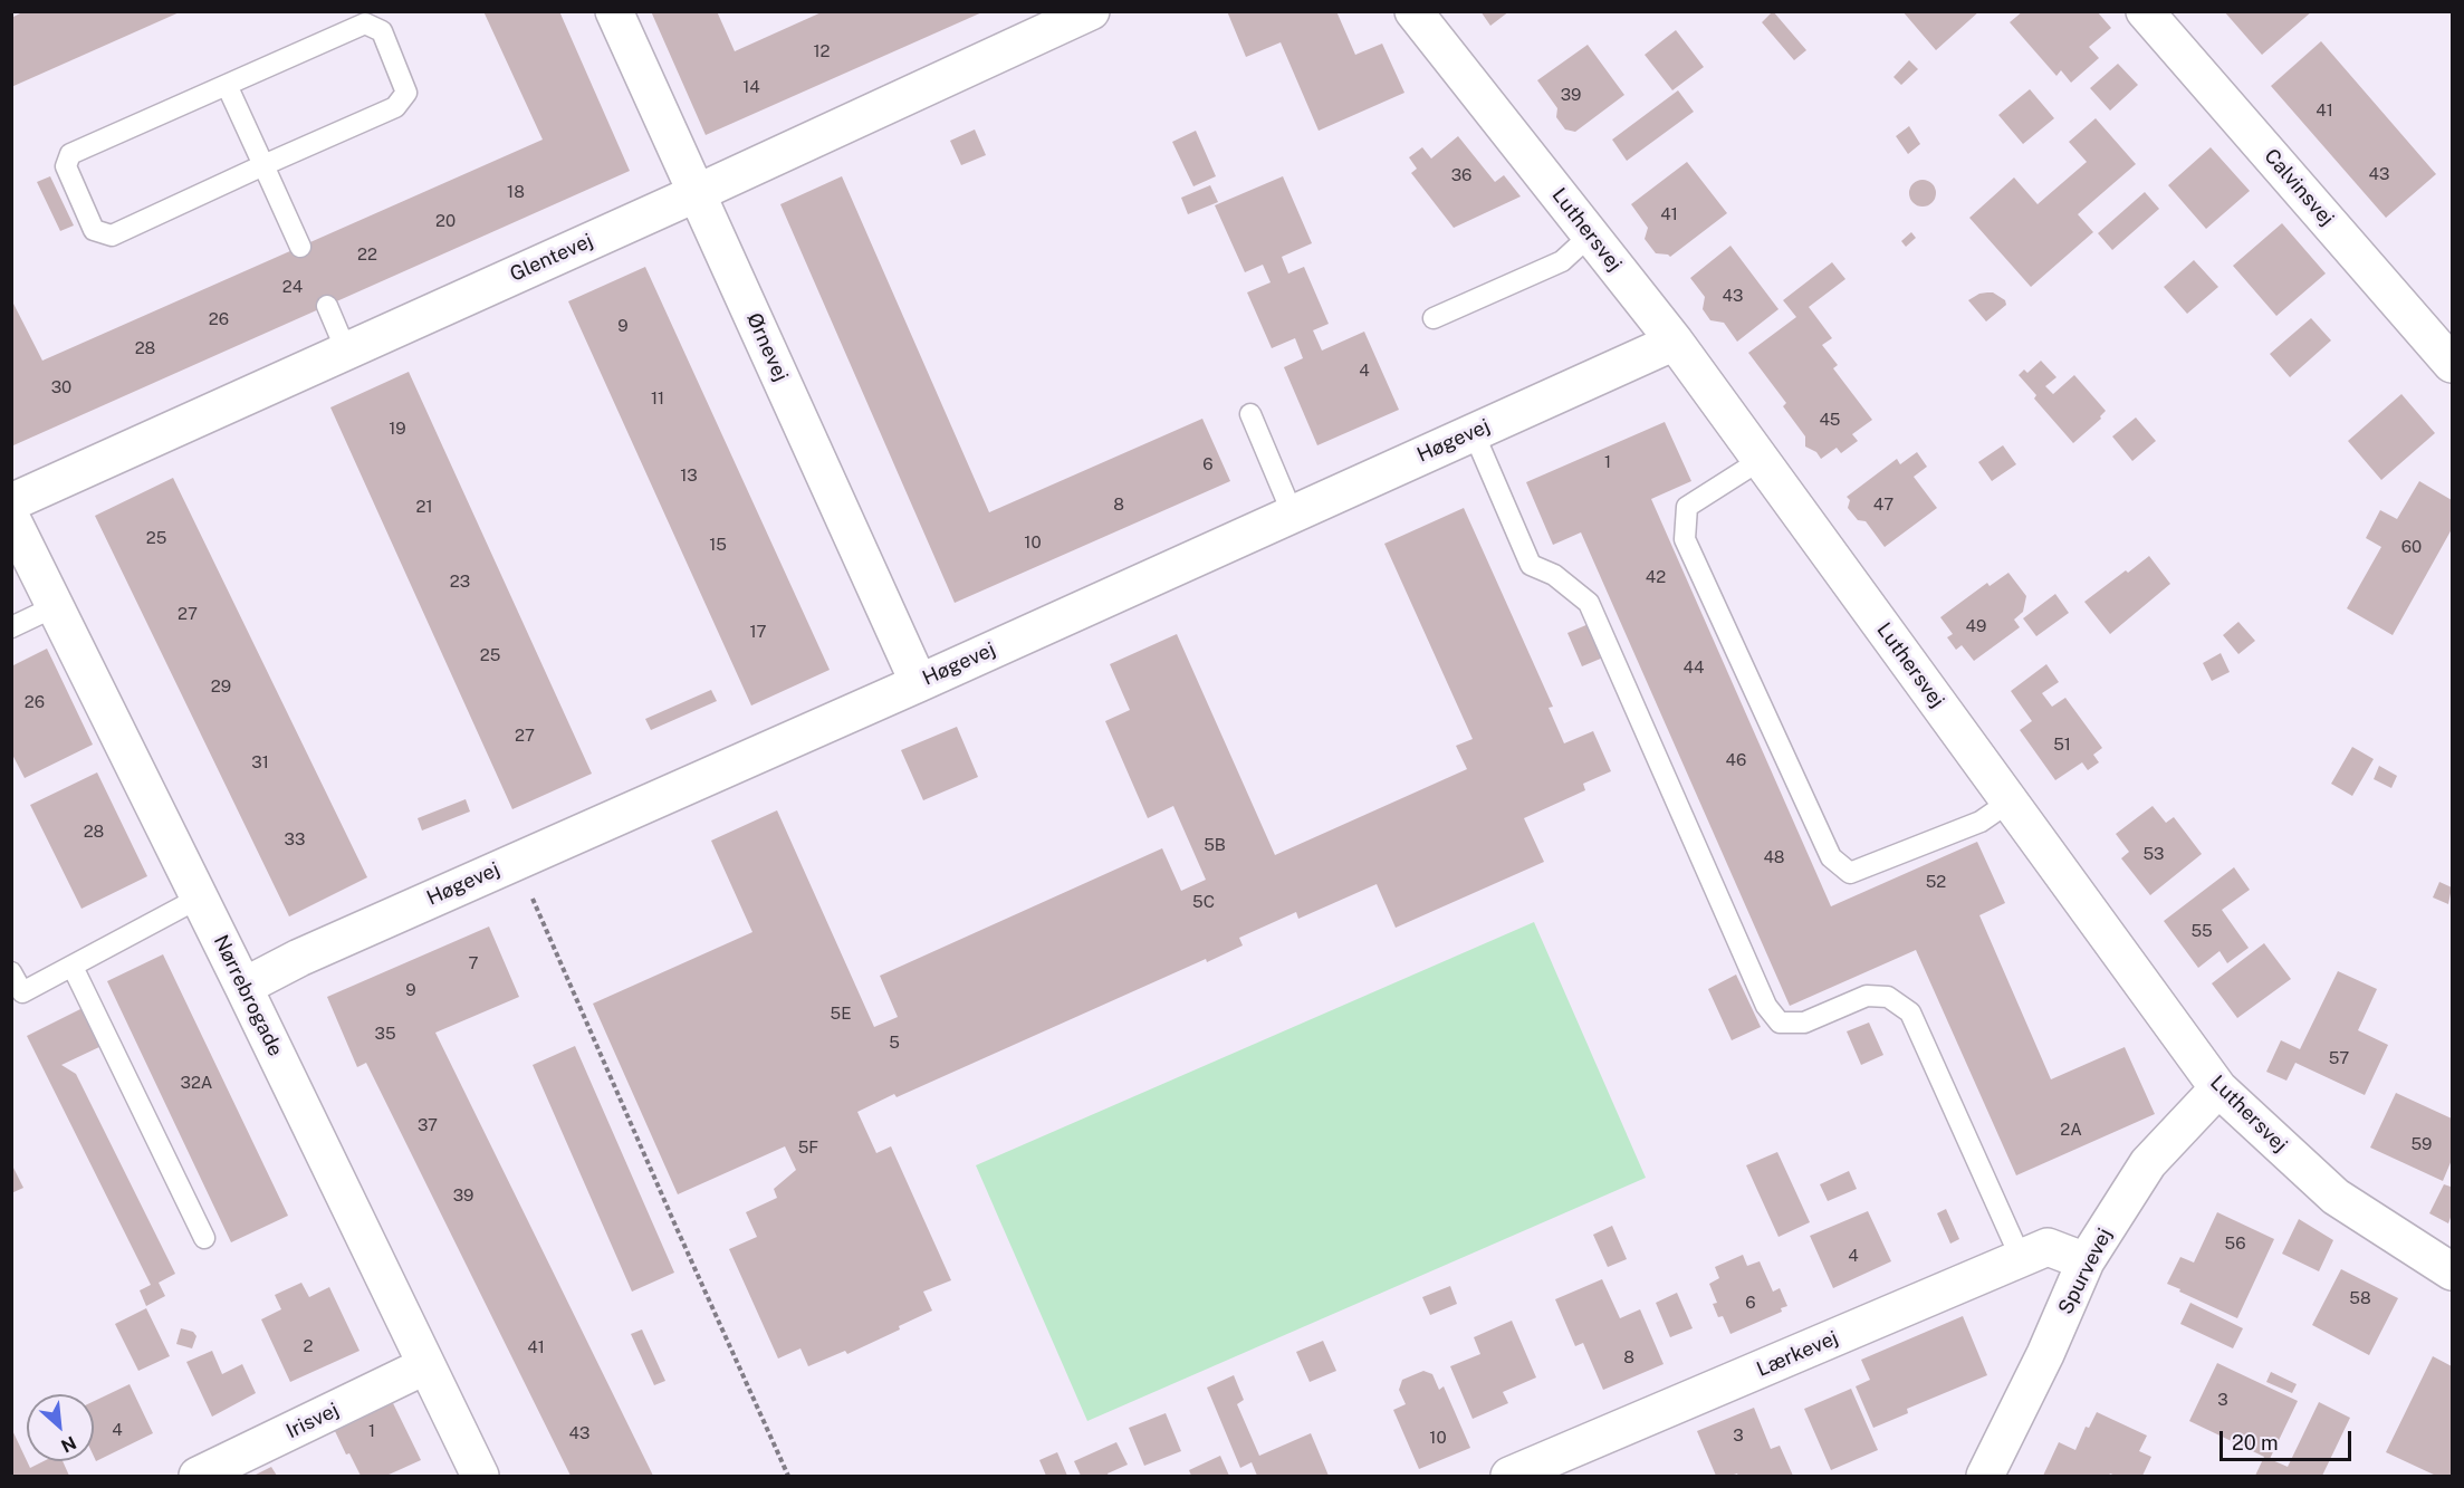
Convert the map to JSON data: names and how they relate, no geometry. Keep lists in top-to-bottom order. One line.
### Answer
{"streets":{"street":["Calvinsvej","Luthersvej","Glentevej","Ørnevej","Høgevej","Nørrebrogade","Spurvevej","Lærkevej","Irisvej"]},"crossings":[["Luthersvej","Høgevej"],["Luthersvej","Spurvevej"],["Glentevej","Ørnevej"],["Ørnevej","Høgevej"],["Høgevej","Nørrebrogade"],["Nørrebrogade","Irisvej"],["Spurvevej","Lærkevej"]],"house_numbers":["12","14","39","41","43","36","18","41","20","22","24","43","26","9","28","4","30","11","45","19","1","6","13","8","47","21","25","10","15","60","42","23","27","49","17","25","44","29","26","27","51","46","31","28","33","5B","53","48","52","5C","55","7","9","5E","35","5","57","32A","37","2A","59","5F","39","56","4","58","6","2","41","8","3","4","1","43","3","10"],"scale_bar":"20 m","north":"bottom right"}
